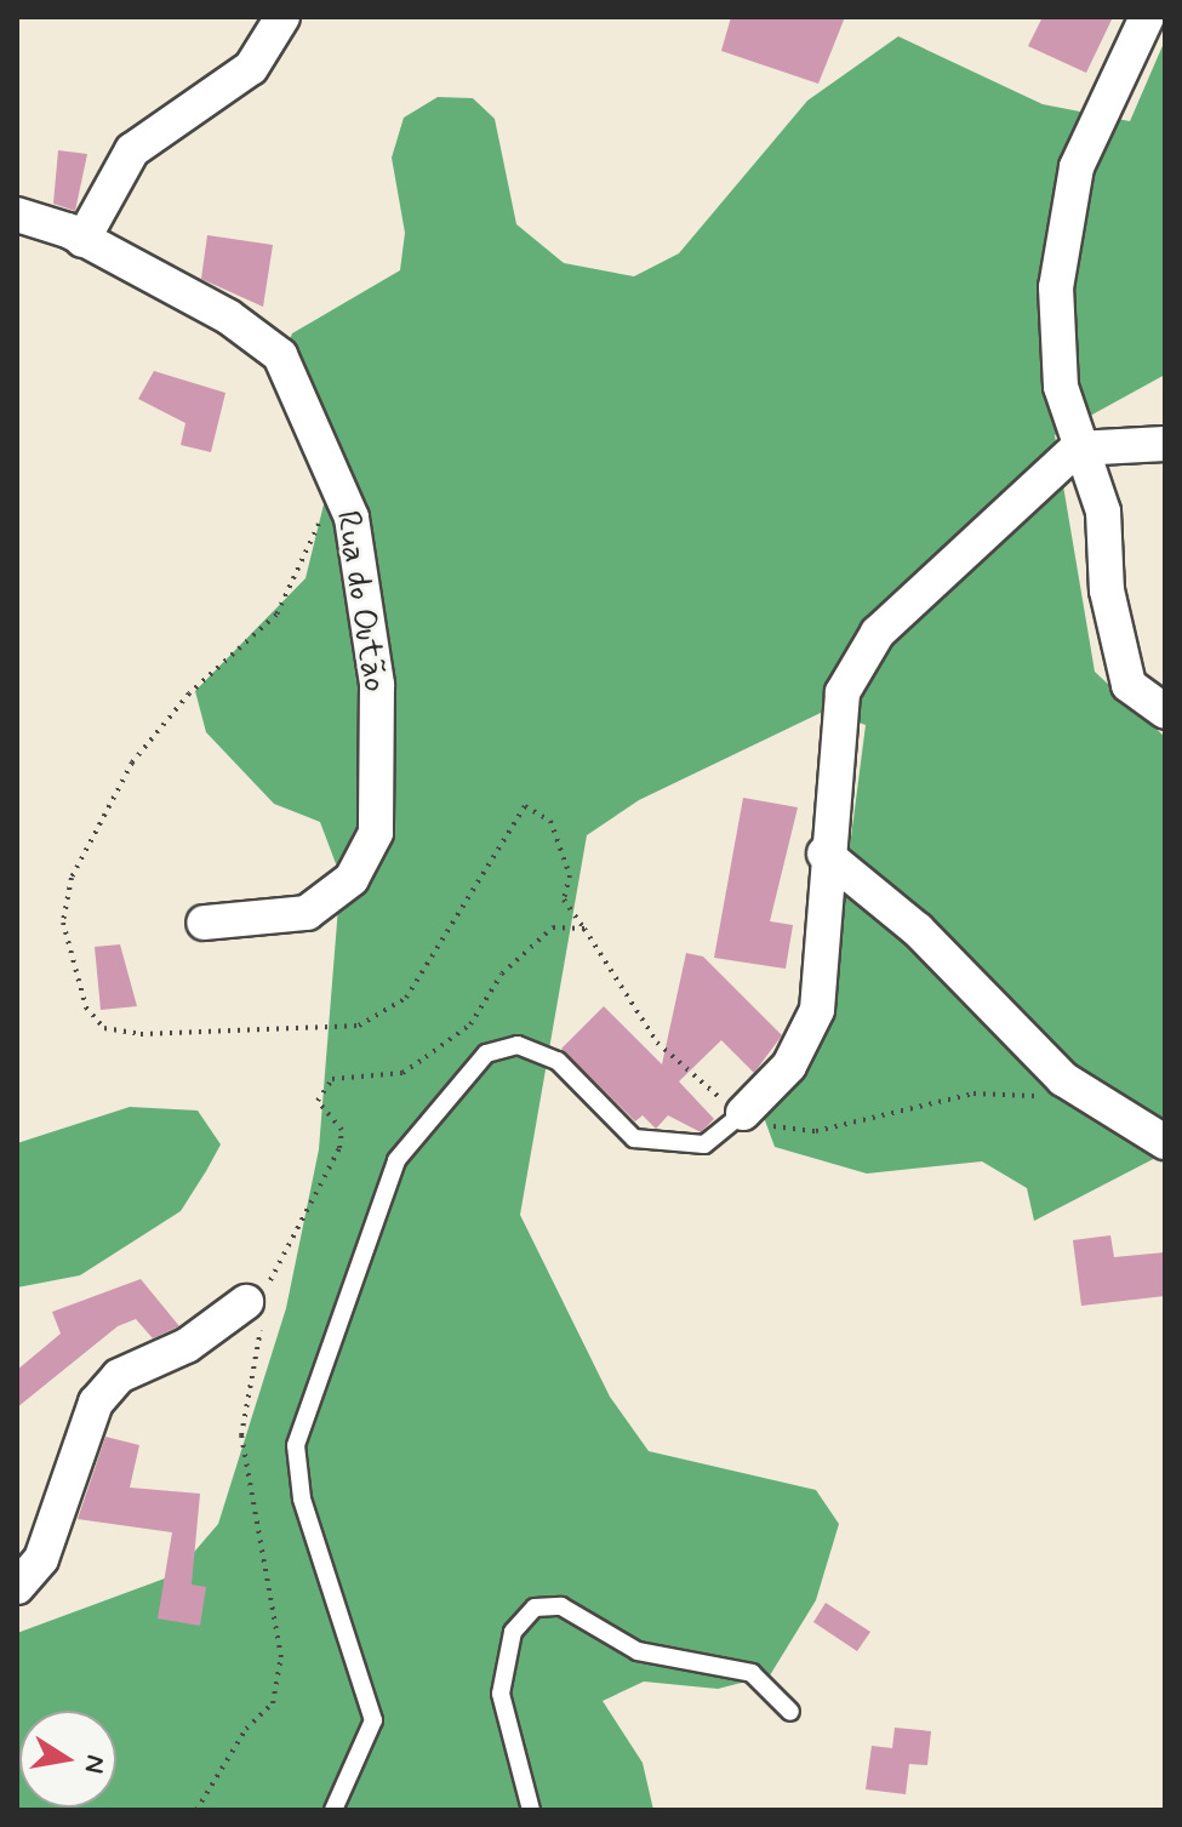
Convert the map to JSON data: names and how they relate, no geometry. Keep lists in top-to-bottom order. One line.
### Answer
{"streets":{"street":["Rua do Outão"]},"north":"right"}
